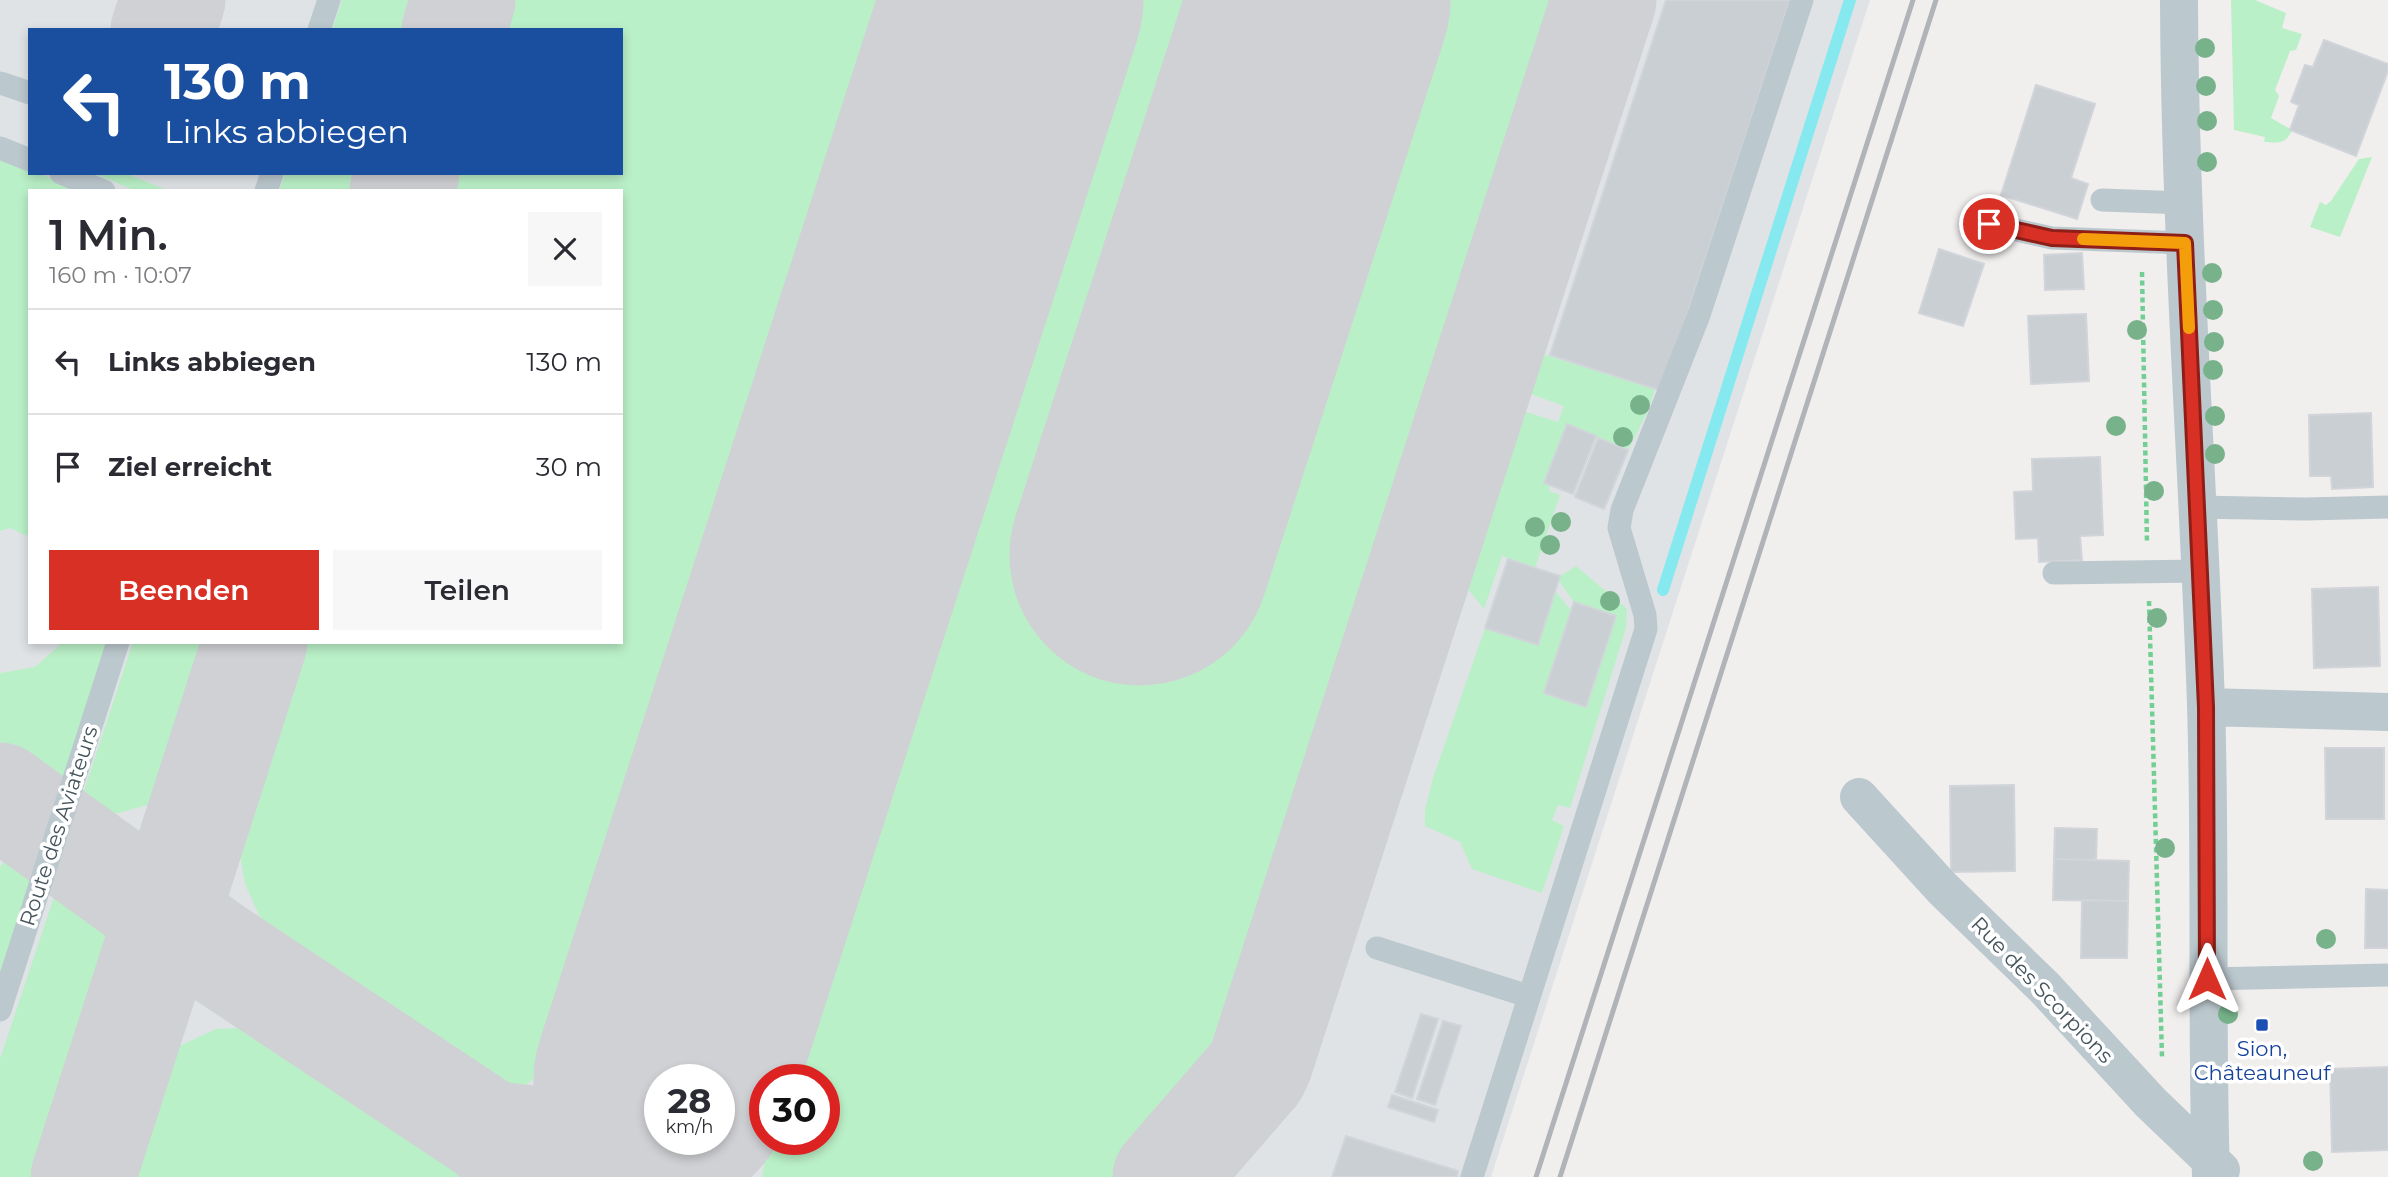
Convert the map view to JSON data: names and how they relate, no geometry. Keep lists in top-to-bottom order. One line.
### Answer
{"streets":{"street":["Rue des Scorpions"],"lane":["Route des Aviateurs"]},"places":{"transit":["Sion, Châteauneuf"]},"page":{"turn":["130 m","Links abbiegen"],"heading":["1 Min.","160 m · 10:07"],"list":[{"name":"Links abbiegen","value":"130 m"},{"name":"Ziel erreicht","value":"30 m"}],"buttons":["Beenden","Teilen"],"speed":"28 km/h","limit":"30"}}
